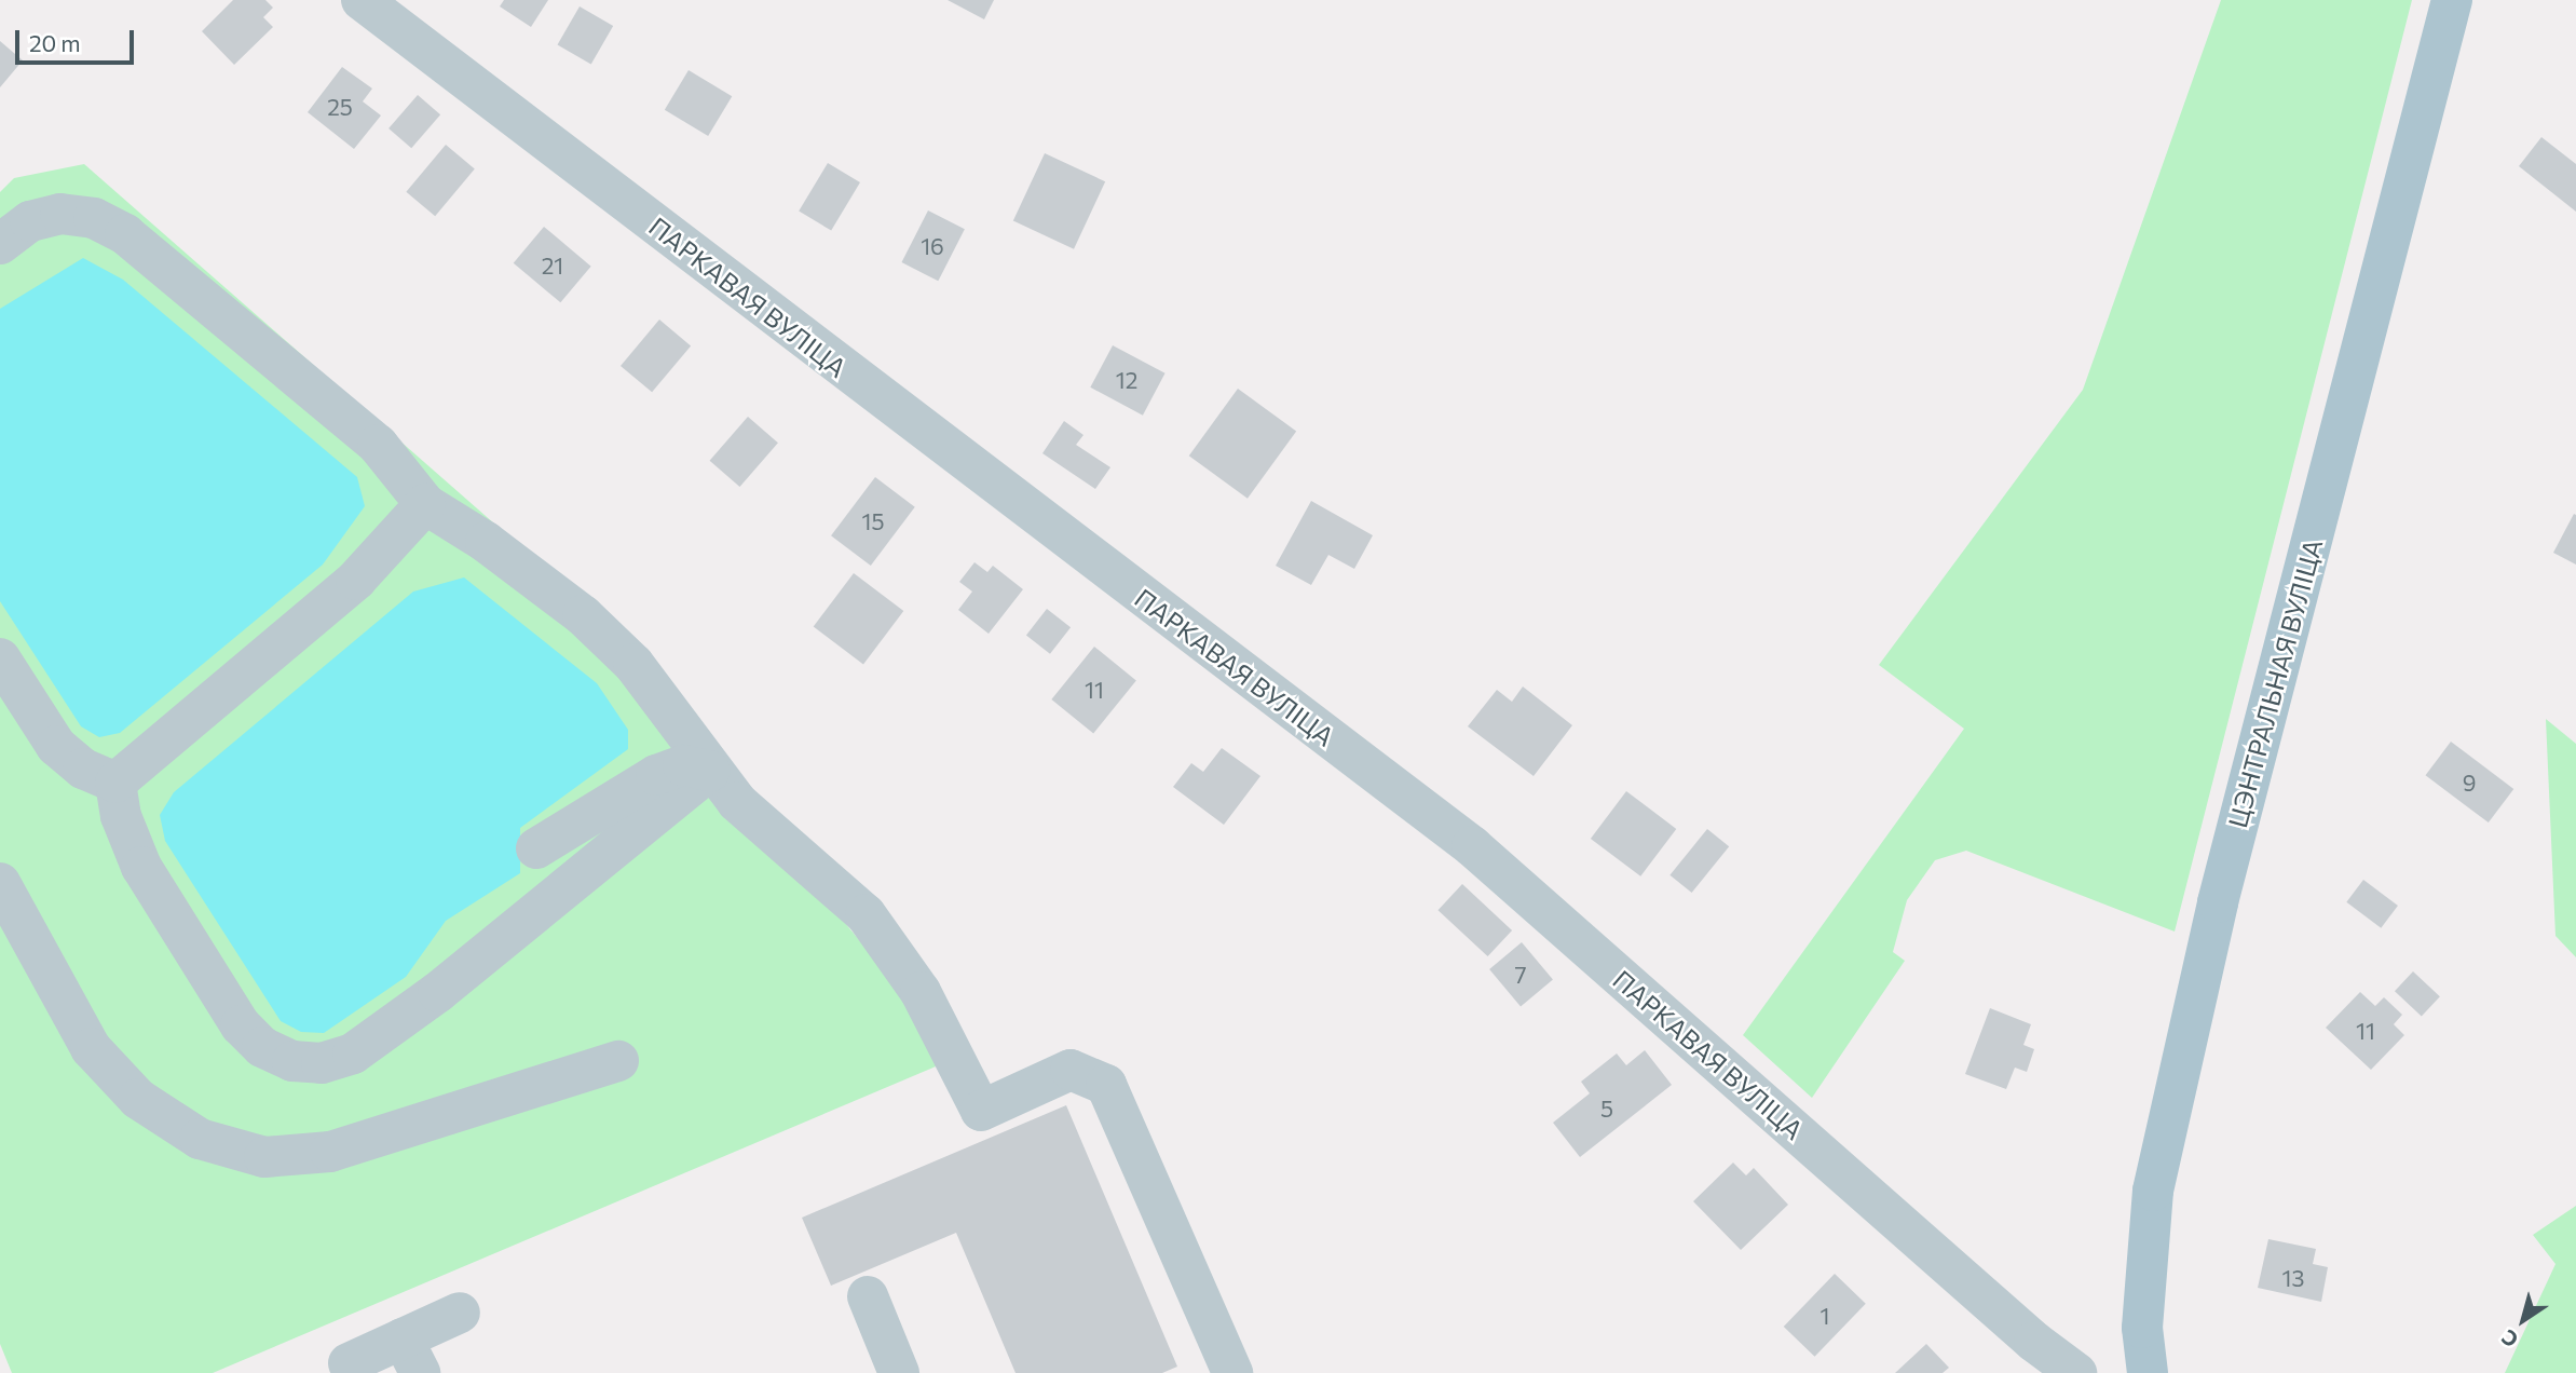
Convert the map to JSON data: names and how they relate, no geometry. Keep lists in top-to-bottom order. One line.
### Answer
{"streets":{"main road":["ЦЭНТРАЛЬНАЯ ВУЛІЦА"],"street":["ПАРКАВАЯ ВУЛІЦА"]},"house_numbers":["25","16","21","12","15","11","9","7","11","5","13","1"],"scale_bar":"20 m","north":"bottom left"}
